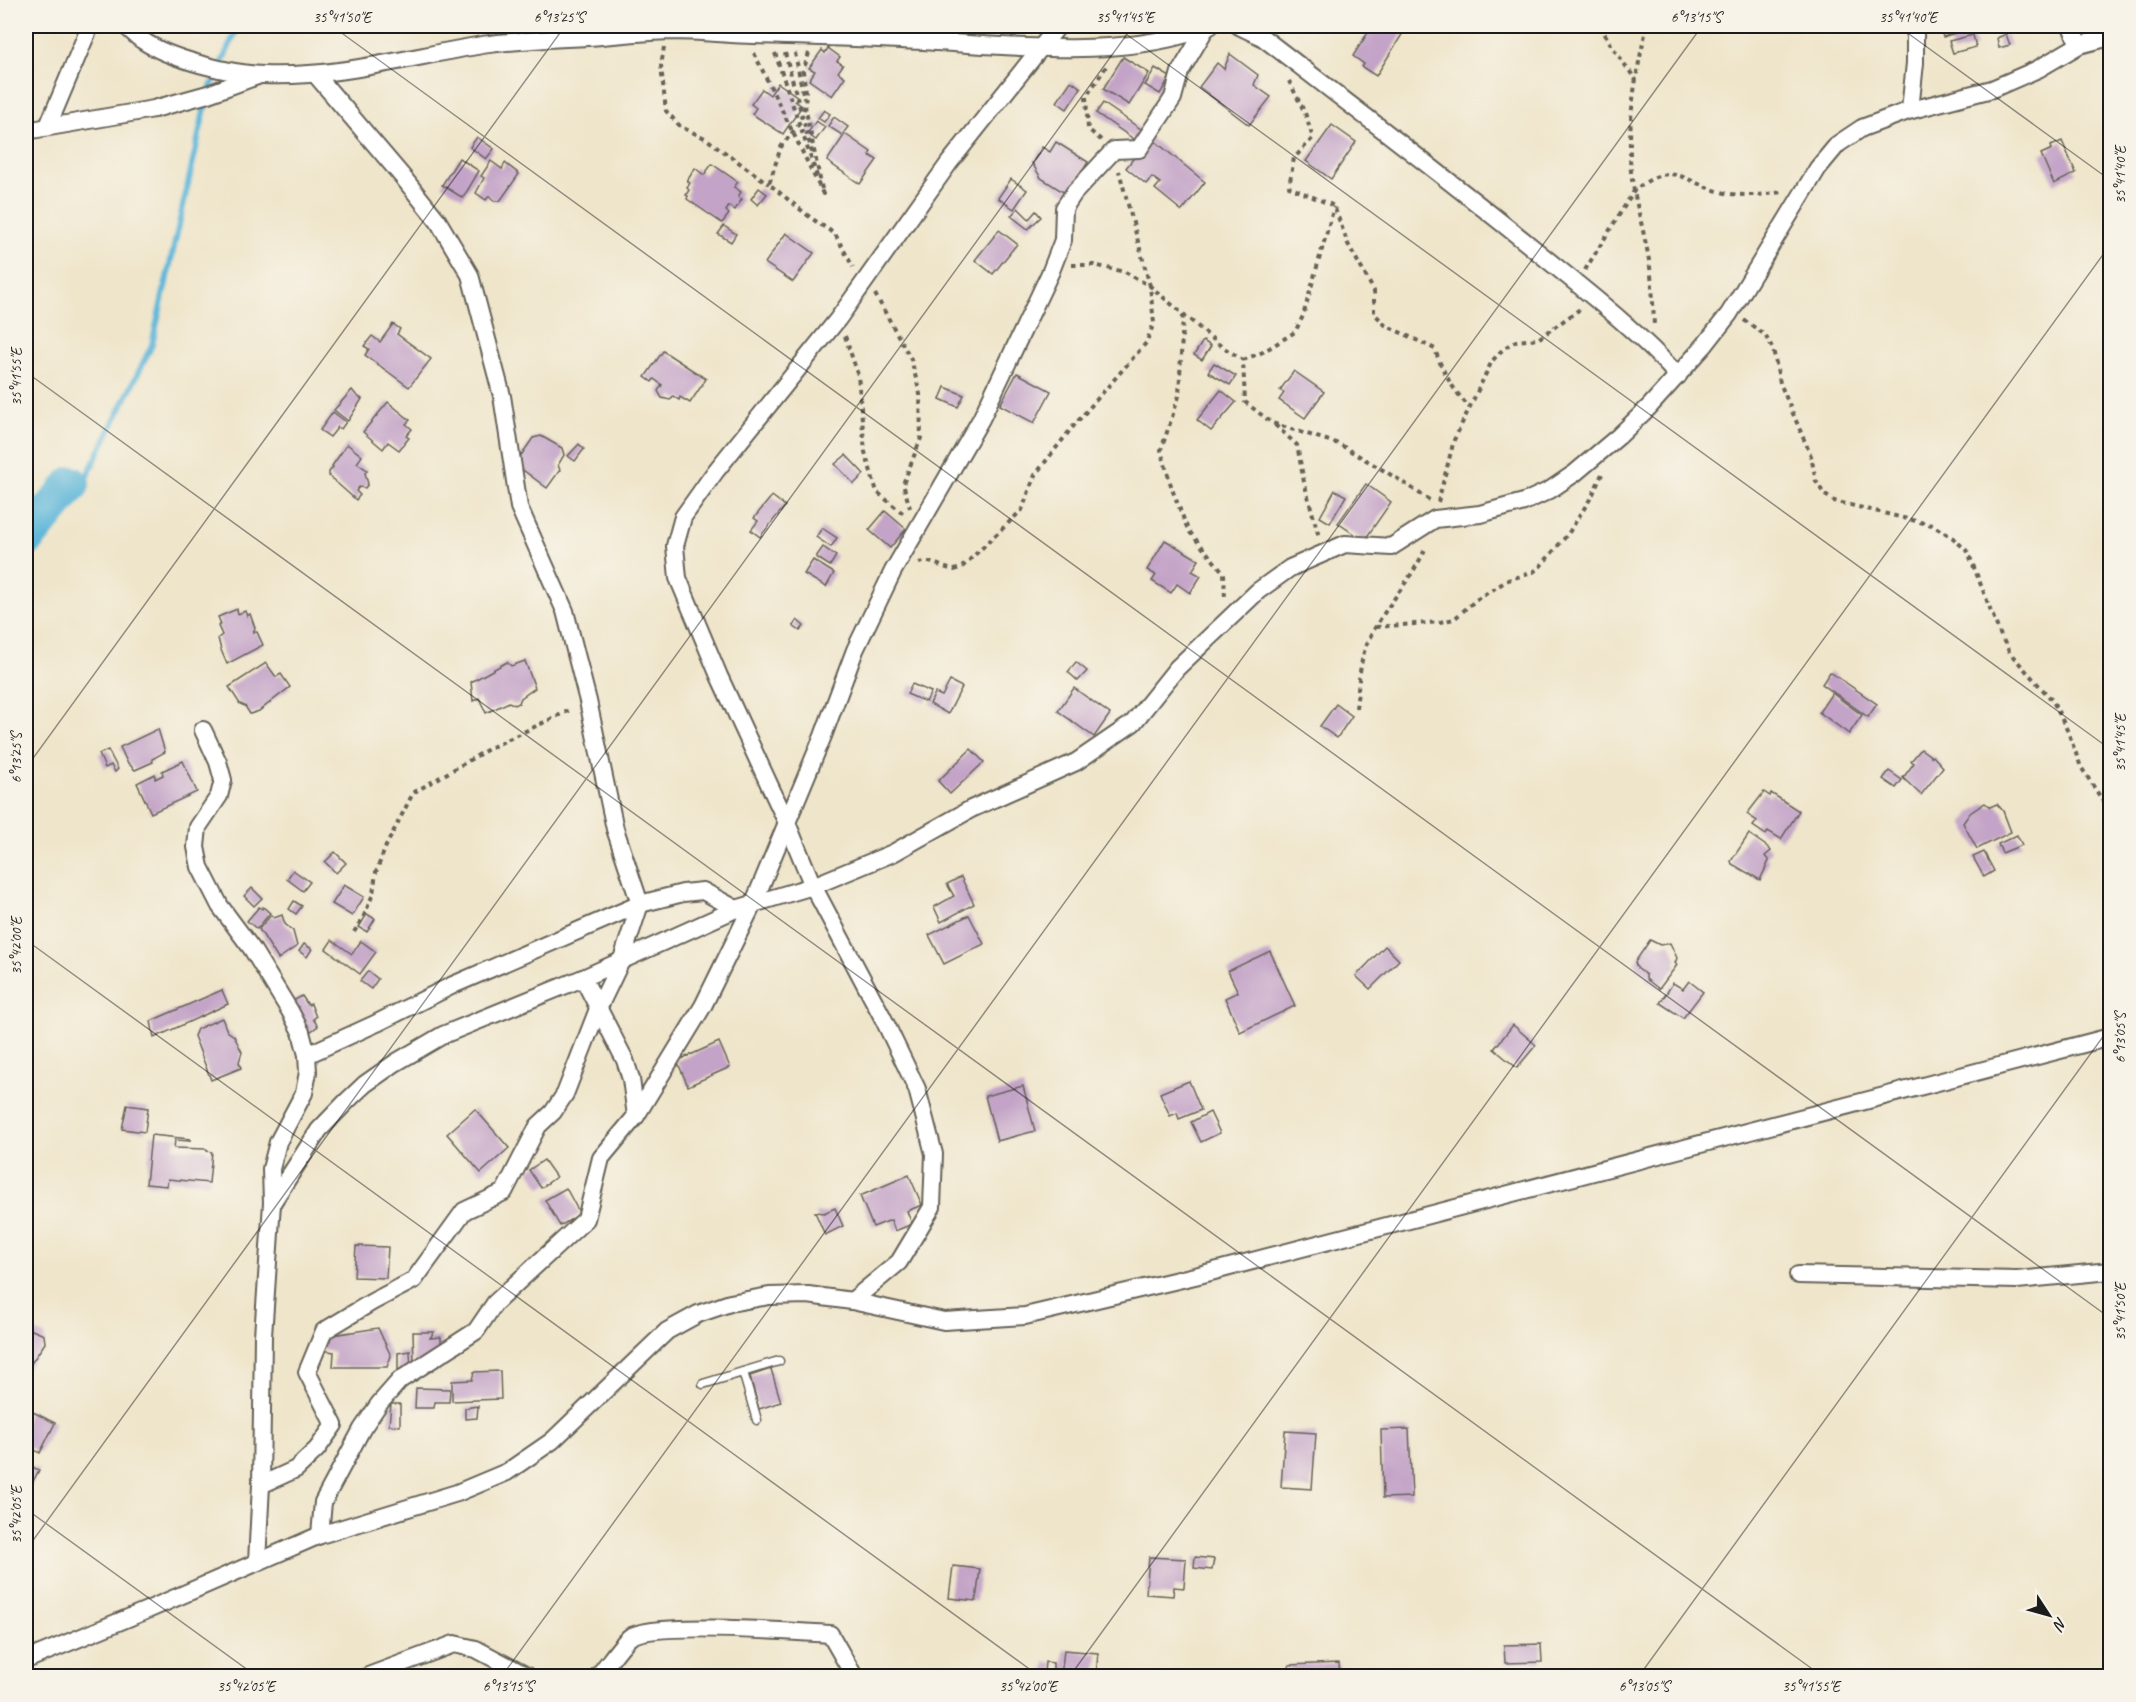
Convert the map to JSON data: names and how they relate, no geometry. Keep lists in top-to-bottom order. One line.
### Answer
{"north":"bottom right","coordinates":["35°41'50\"E","6°13'25\"S","35°41'45\"E","6°13'15\"S","35°41'40\"E","35°41'55\"E","35°42'00\"E","6°13'05\"S","35°42'05\"E"]}
